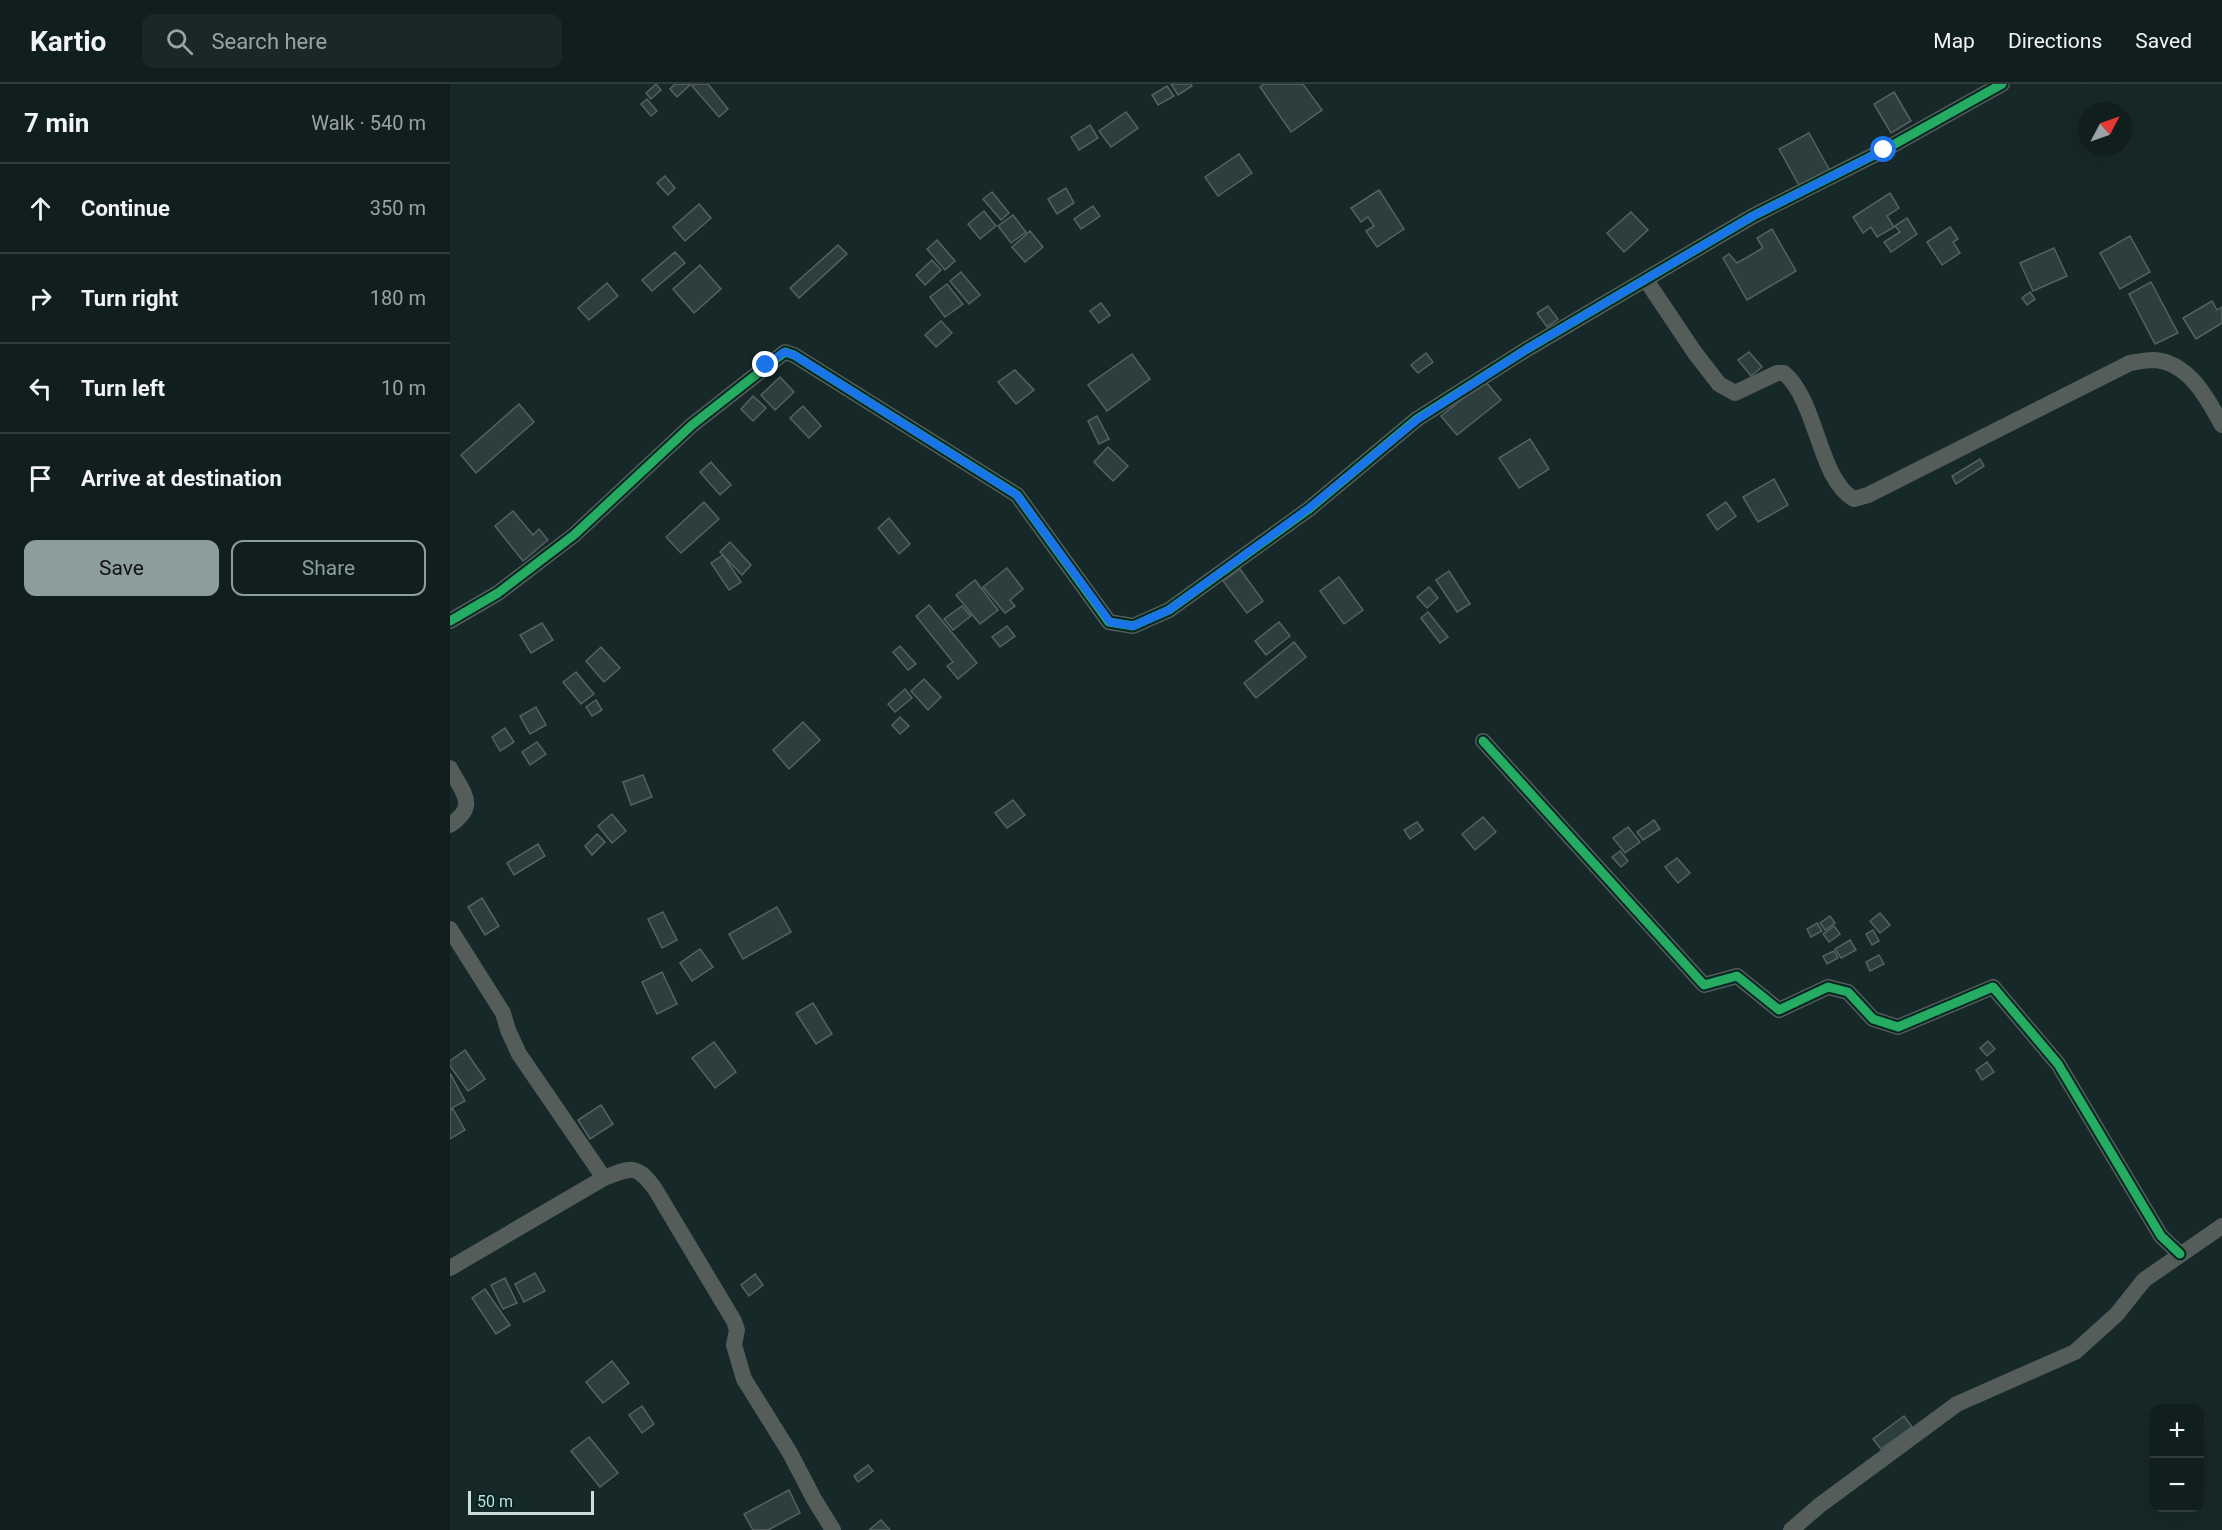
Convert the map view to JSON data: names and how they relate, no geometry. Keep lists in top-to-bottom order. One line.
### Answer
{"scale_bar":"50 m","north":"top right","page":{"header":"Kartio","search":"Search here","nav":["Map","Directions","Saved"],"heading":["7 min","Walk · 540 m"],"list":[["Continue","350 m"],["Turn right","180 m"],["Turn left","10 m"],"Arrive at destination"],"buttons":["Save","Share"],"map_buttons":["+","−"],"scale":"50 m"}}
